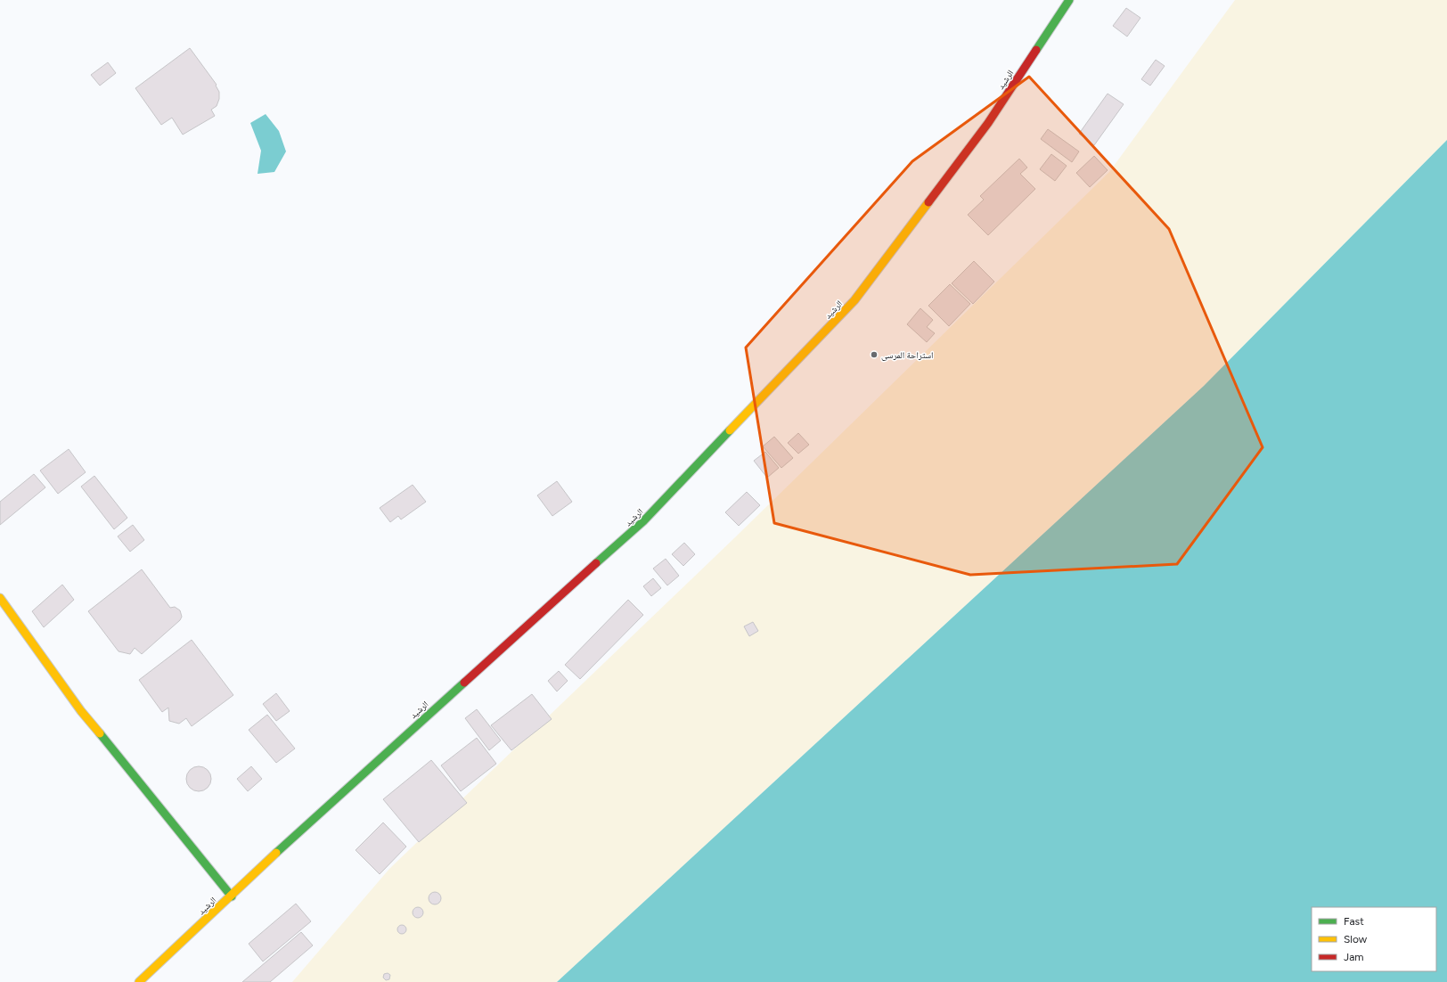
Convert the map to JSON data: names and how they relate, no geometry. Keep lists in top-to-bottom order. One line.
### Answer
{"streets":{"main road":["الرشيد"]},"places":["استراحة المرسى"],"legend":["Fast","Slow","Jam"]}
